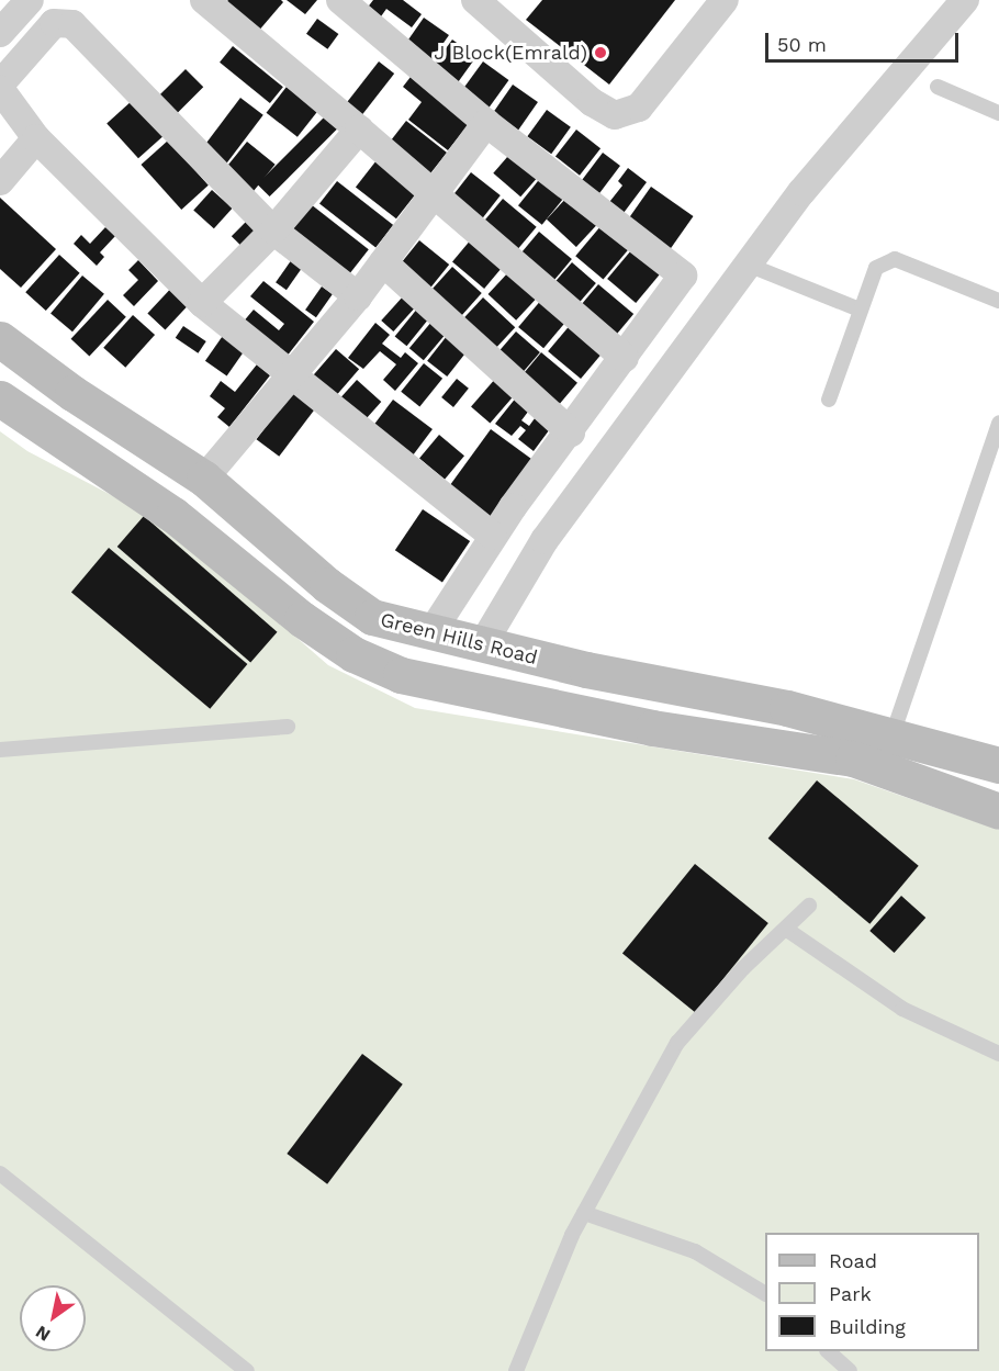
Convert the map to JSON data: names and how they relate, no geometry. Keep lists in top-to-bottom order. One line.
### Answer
{"streets":{"street":["Green Hills Road"]},"places":["J Block(Emrald)"],"legend":["Road","Park","Building"],"scale_bar":"50 m","north":"bottom left"}
